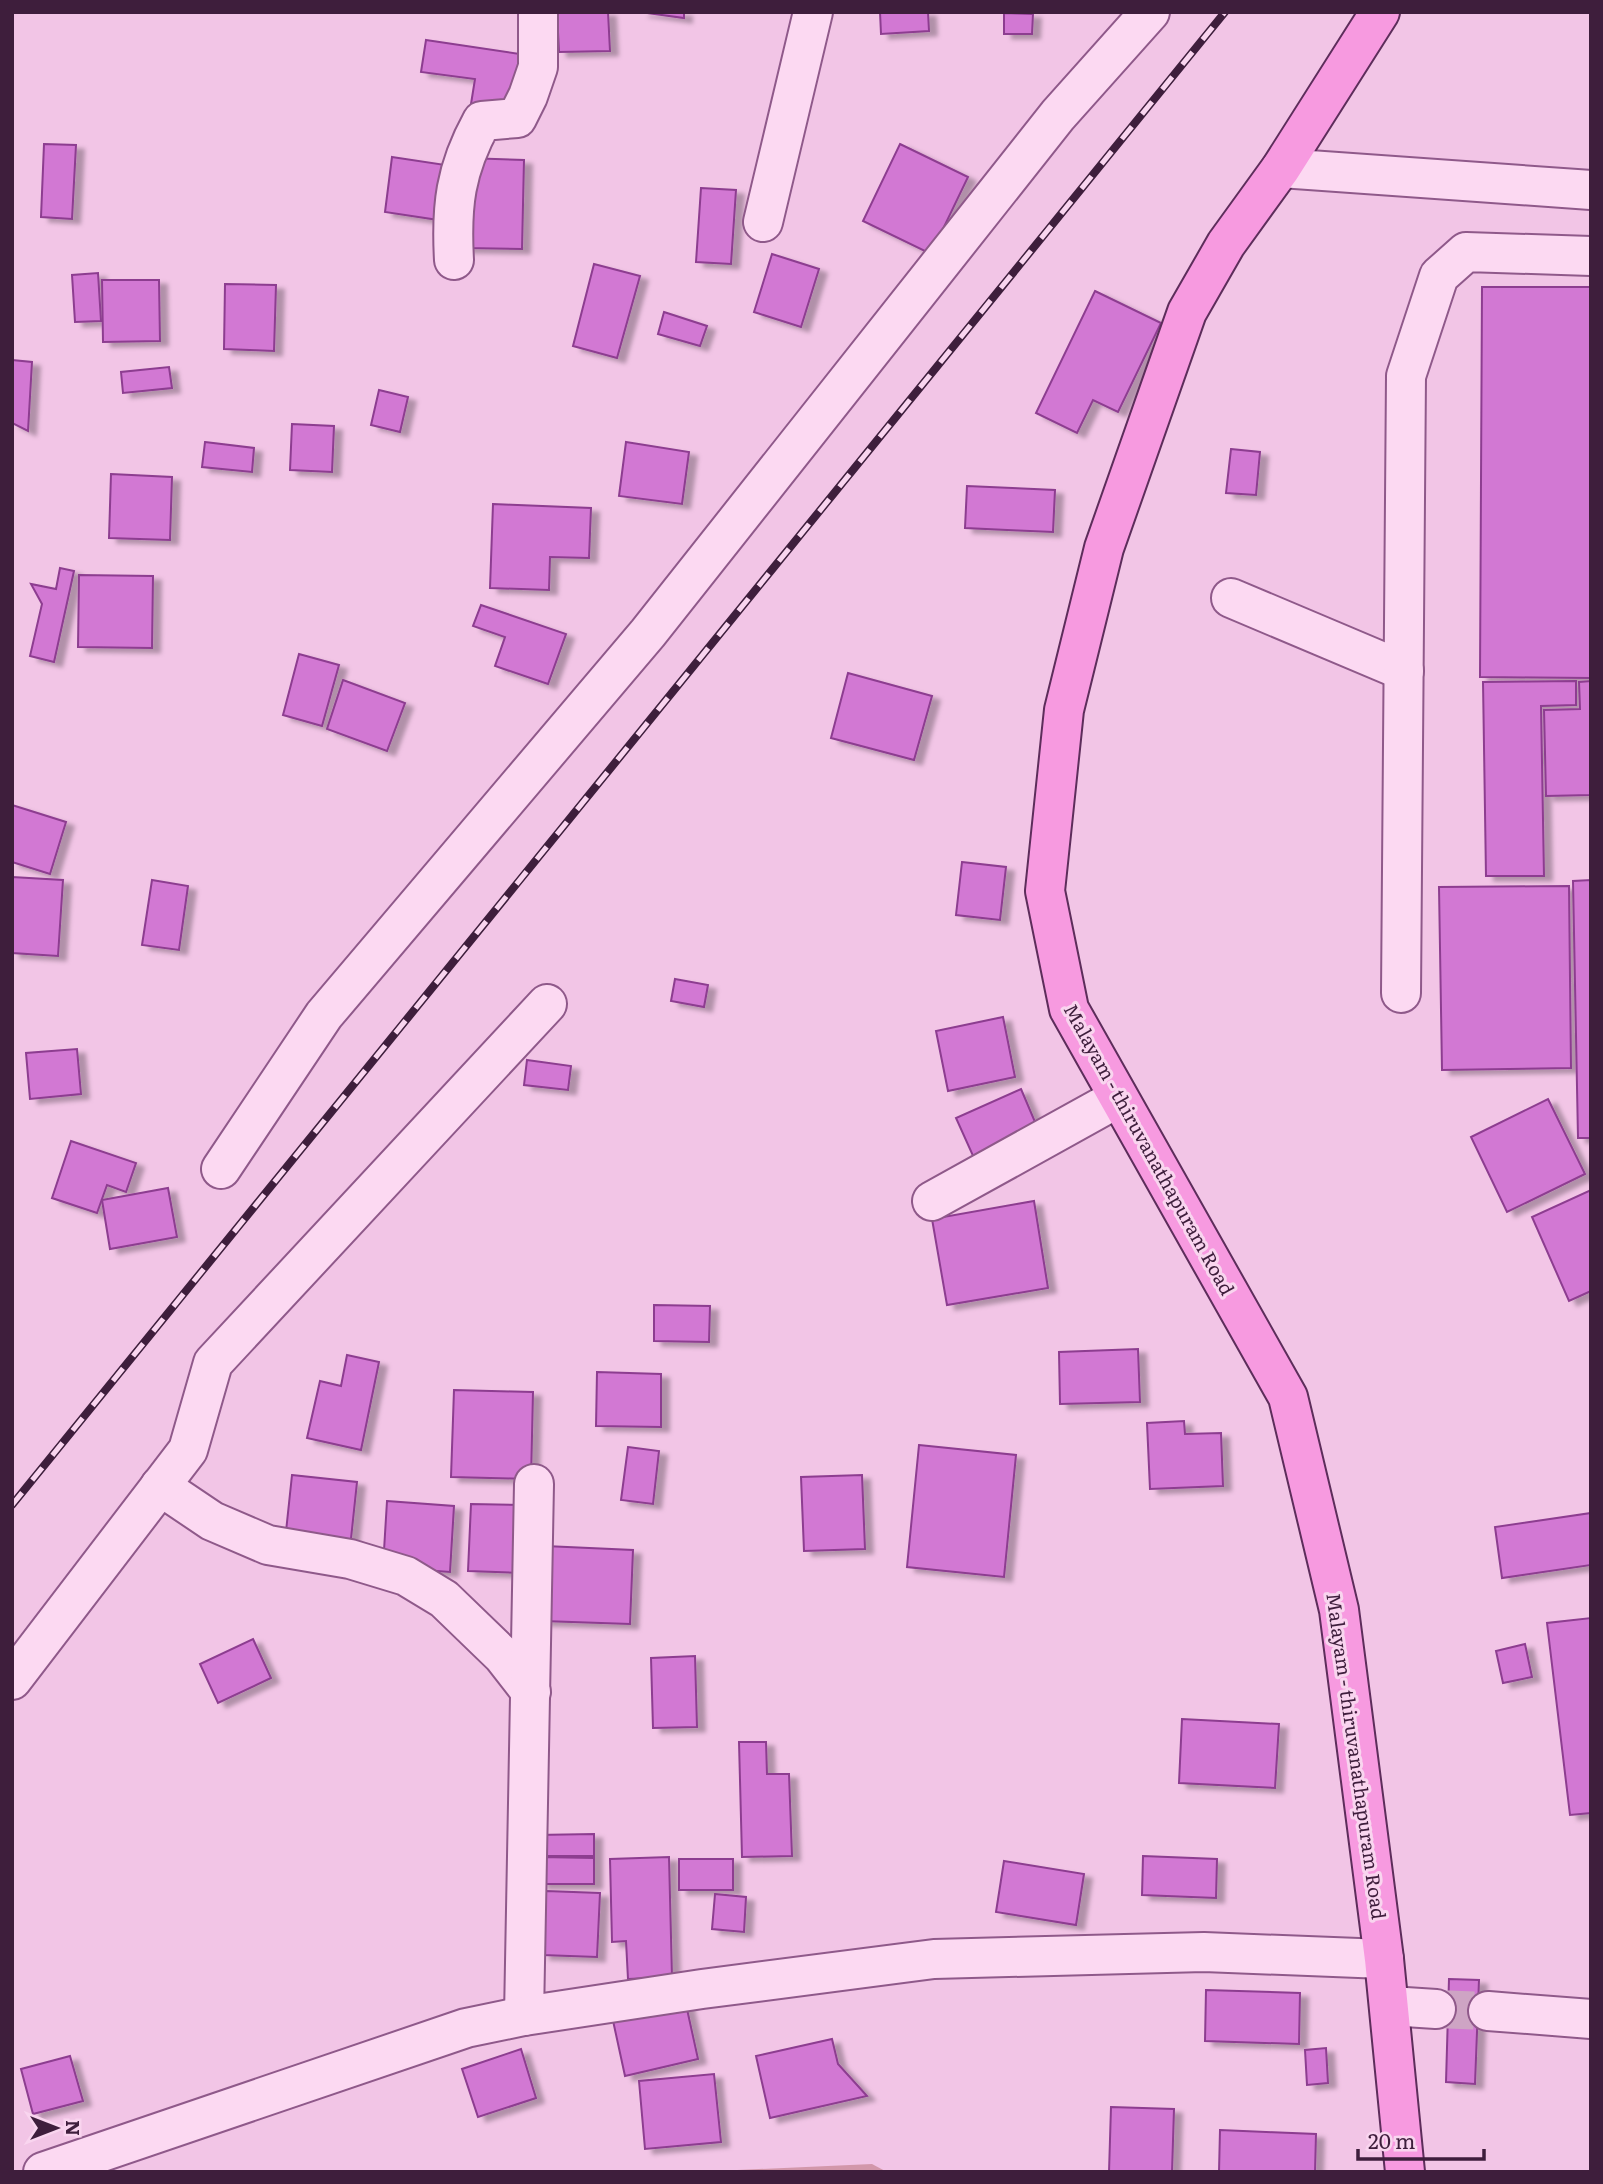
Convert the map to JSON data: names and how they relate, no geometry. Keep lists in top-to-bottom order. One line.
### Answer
{"streets":{"main road":["Malayam - thiruvanathapuram Road"]},"scale_bar":"20 m","north":"right"}
